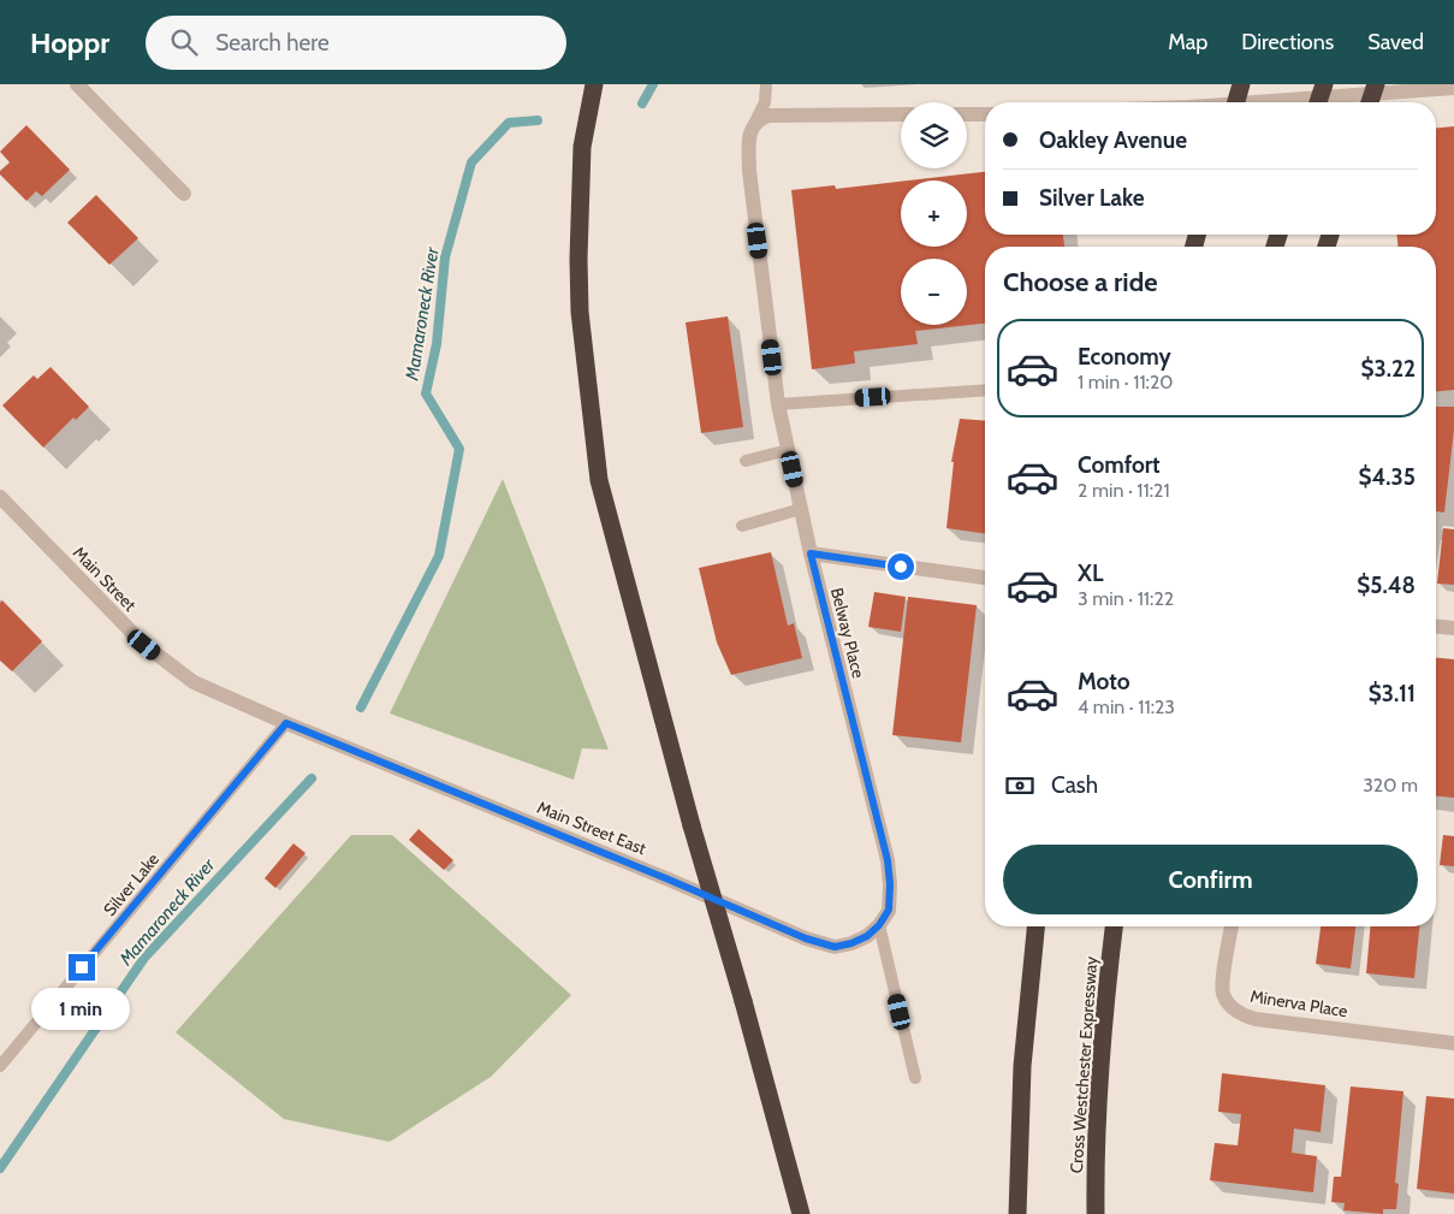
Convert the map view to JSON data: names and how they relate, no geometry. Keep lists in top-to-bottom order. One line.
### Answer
{"streets":{"highway":["Cross Westchester Expressway"],"street":["Main Street","Belway Place","Main Street East","Minerva Place"],"lane":["Silver Lake"]},"crossings":[["Main Street","Main Street East"],["Main Street","Silver Lake"],["Belway Place","Main Street East"],["Main Street East","Silver Lake"]],"water":["Mamaroneck River"],"page":{"header":"Hoppr","search":"Search here","nav":["Map","Directions","Saved"],"map_buttons":["+","−"],"banner":["Oakley Avenue","Silver Lake"],"heading":"Choose a ride","list":[{"name":"Economy","note":"1 min · 11:20","value":"$3.22"},{"name":"Comfort","note":"2 min · 11:21","value":"$4.35"},{"name":"XL","note":"3 min · 11:22","value":"$5.48"},{"name":"Moto","note":"4 min · 11:23","value":"$3.11"}],"pay":["Cash","320 m"],"buttons":"Confirm","bubble":"1 min"}}
